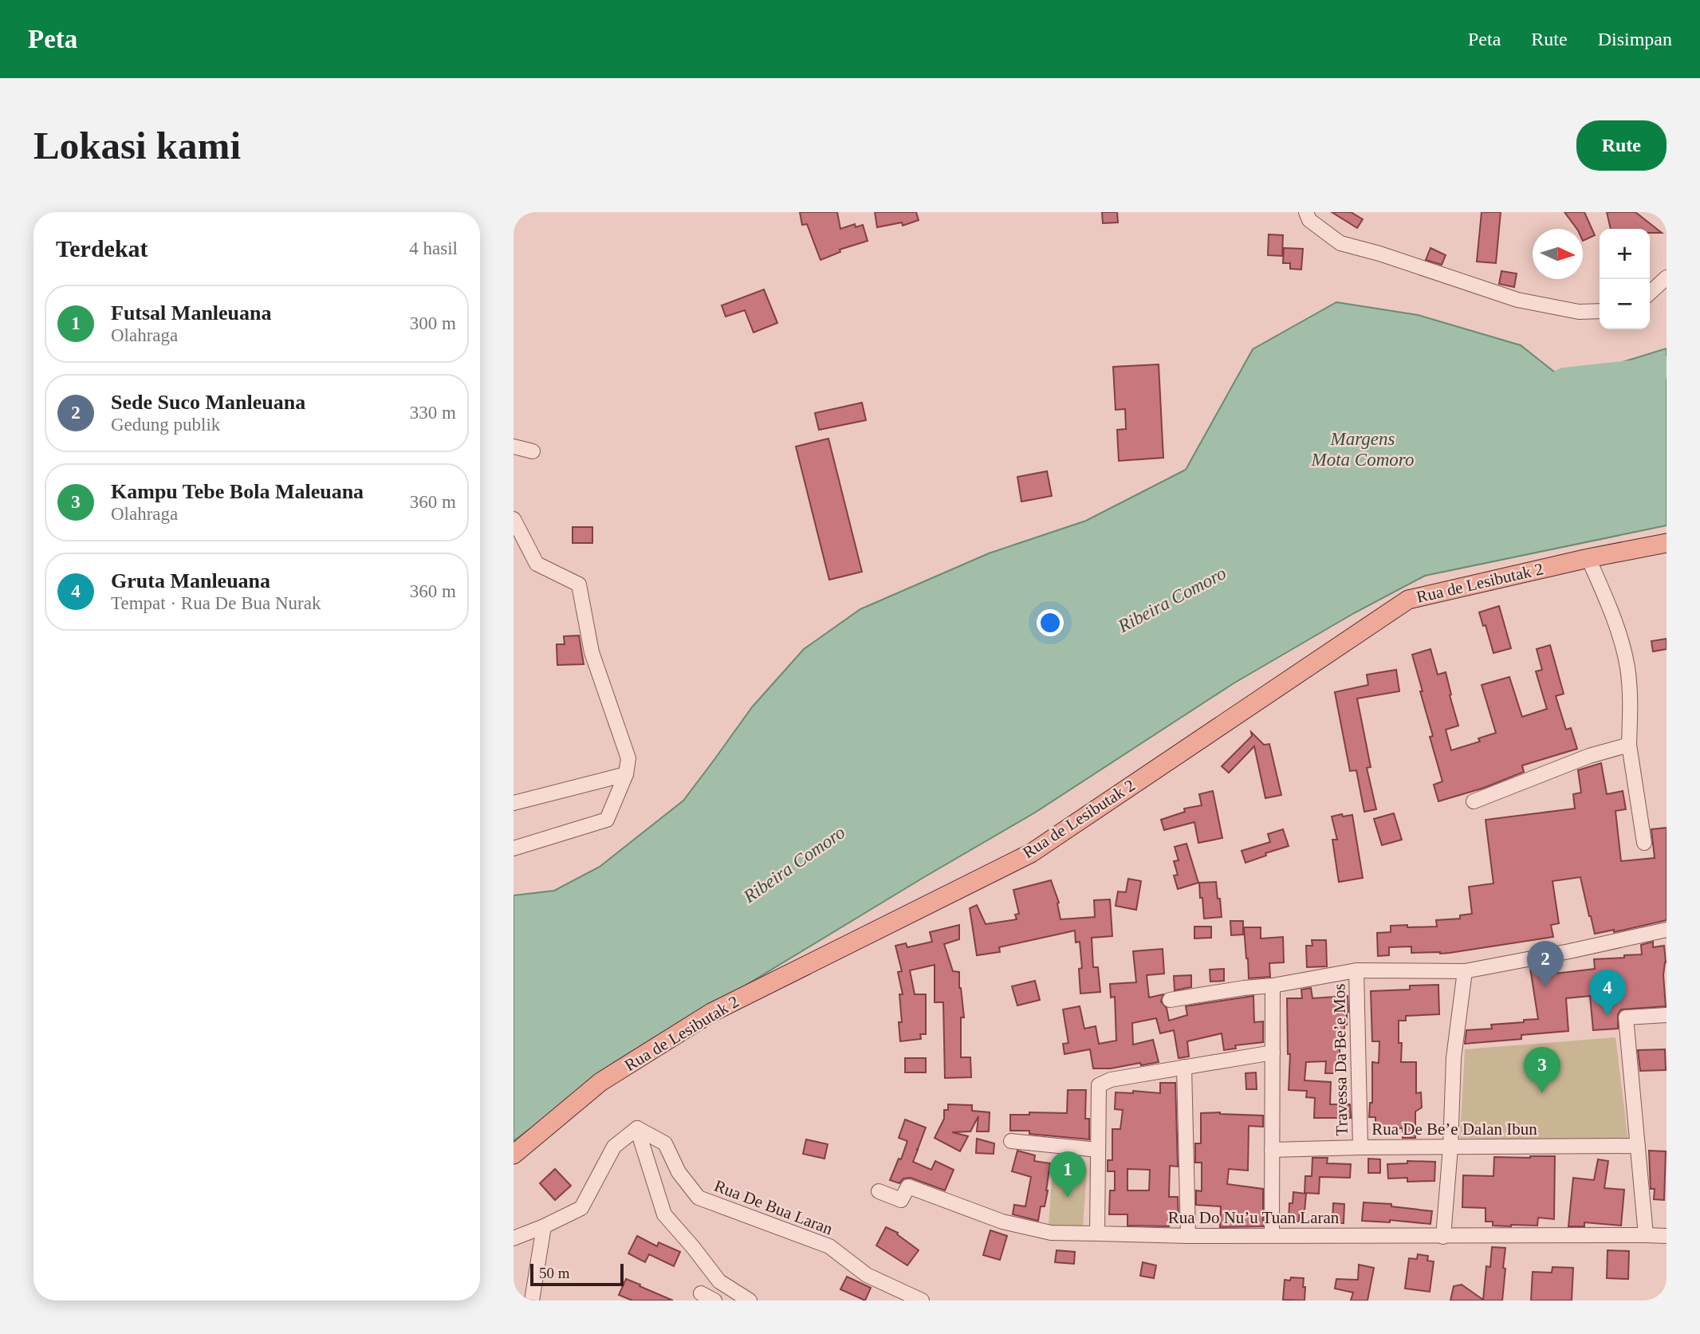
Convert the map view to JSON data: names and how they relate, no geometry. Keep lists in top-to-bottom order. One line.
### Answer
{"streets":{"main road":["Rua de Lesibutak 2"],"street":["Travessa Da Be’e Mos","Rua De Be’e Dalan Ibun","Rua De Bua Laran","Rua Do Nu’u Tuan Laran"]},"crossings":[["Travessa Da Be’e Mos","Rua De Be’e Dalan Ibun"]],"water":["Margens Mota Comoro","Ribeira Comoro"],"scale_bar":"50 m","north":"right","page":{"header":"Peta","nav":["Peta","Rute","Disimpan"],"buttons":"Rute","title":"Lokasi kami","heading":["Terdekat","4 hasil"],"map_buttons":["+","−"],"list":[{"mark":"1","name":"Futsal Manleuana","note":"Olahraga","value":"300 m"},{"mark":"2","name":"Sede Suco Manleuana","note":"Gedung publik","value":"330 m"},{"mark":"3","name":"Kampu Tebe Bola Maleuana","note":"Olahraga","value":"360 m"},{"mark":"4","name":"Gruta Manleuana","note":"Tempat · Rua De Bua Nurak","value":"360 m"}],"pins":["2","4","3","1"],"scale":"50 m"}}
